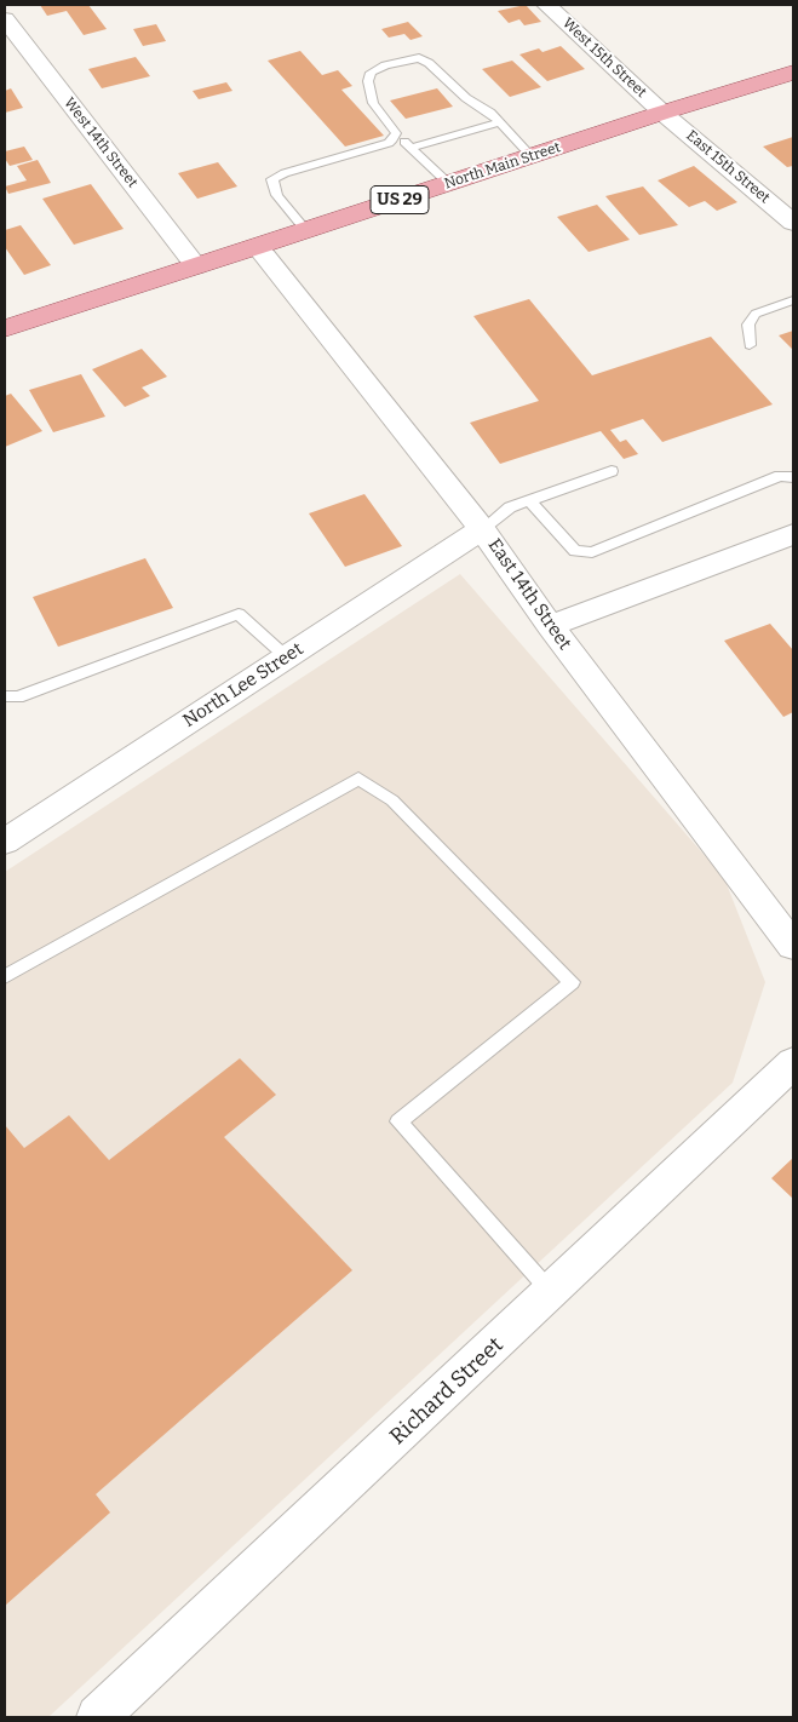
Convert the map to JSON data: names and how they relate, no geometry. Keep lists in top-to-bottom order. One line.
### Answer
{"streets":{"main road":["North Main Street","US 29"],"street":["West 15th Street","West 14th Street","East 15th Street","East 14th Street","North Lee Street","Richard Street"]},"crossings":[["West 15th Street","North Main Street"],["West 15th Street","East 15th Street"],["West 14th Street","North Main Street"],["North Main Street","East 15th Street"],["North Main Street","East 14th Street"],["East 14th Street","North Lee Street"]]}
